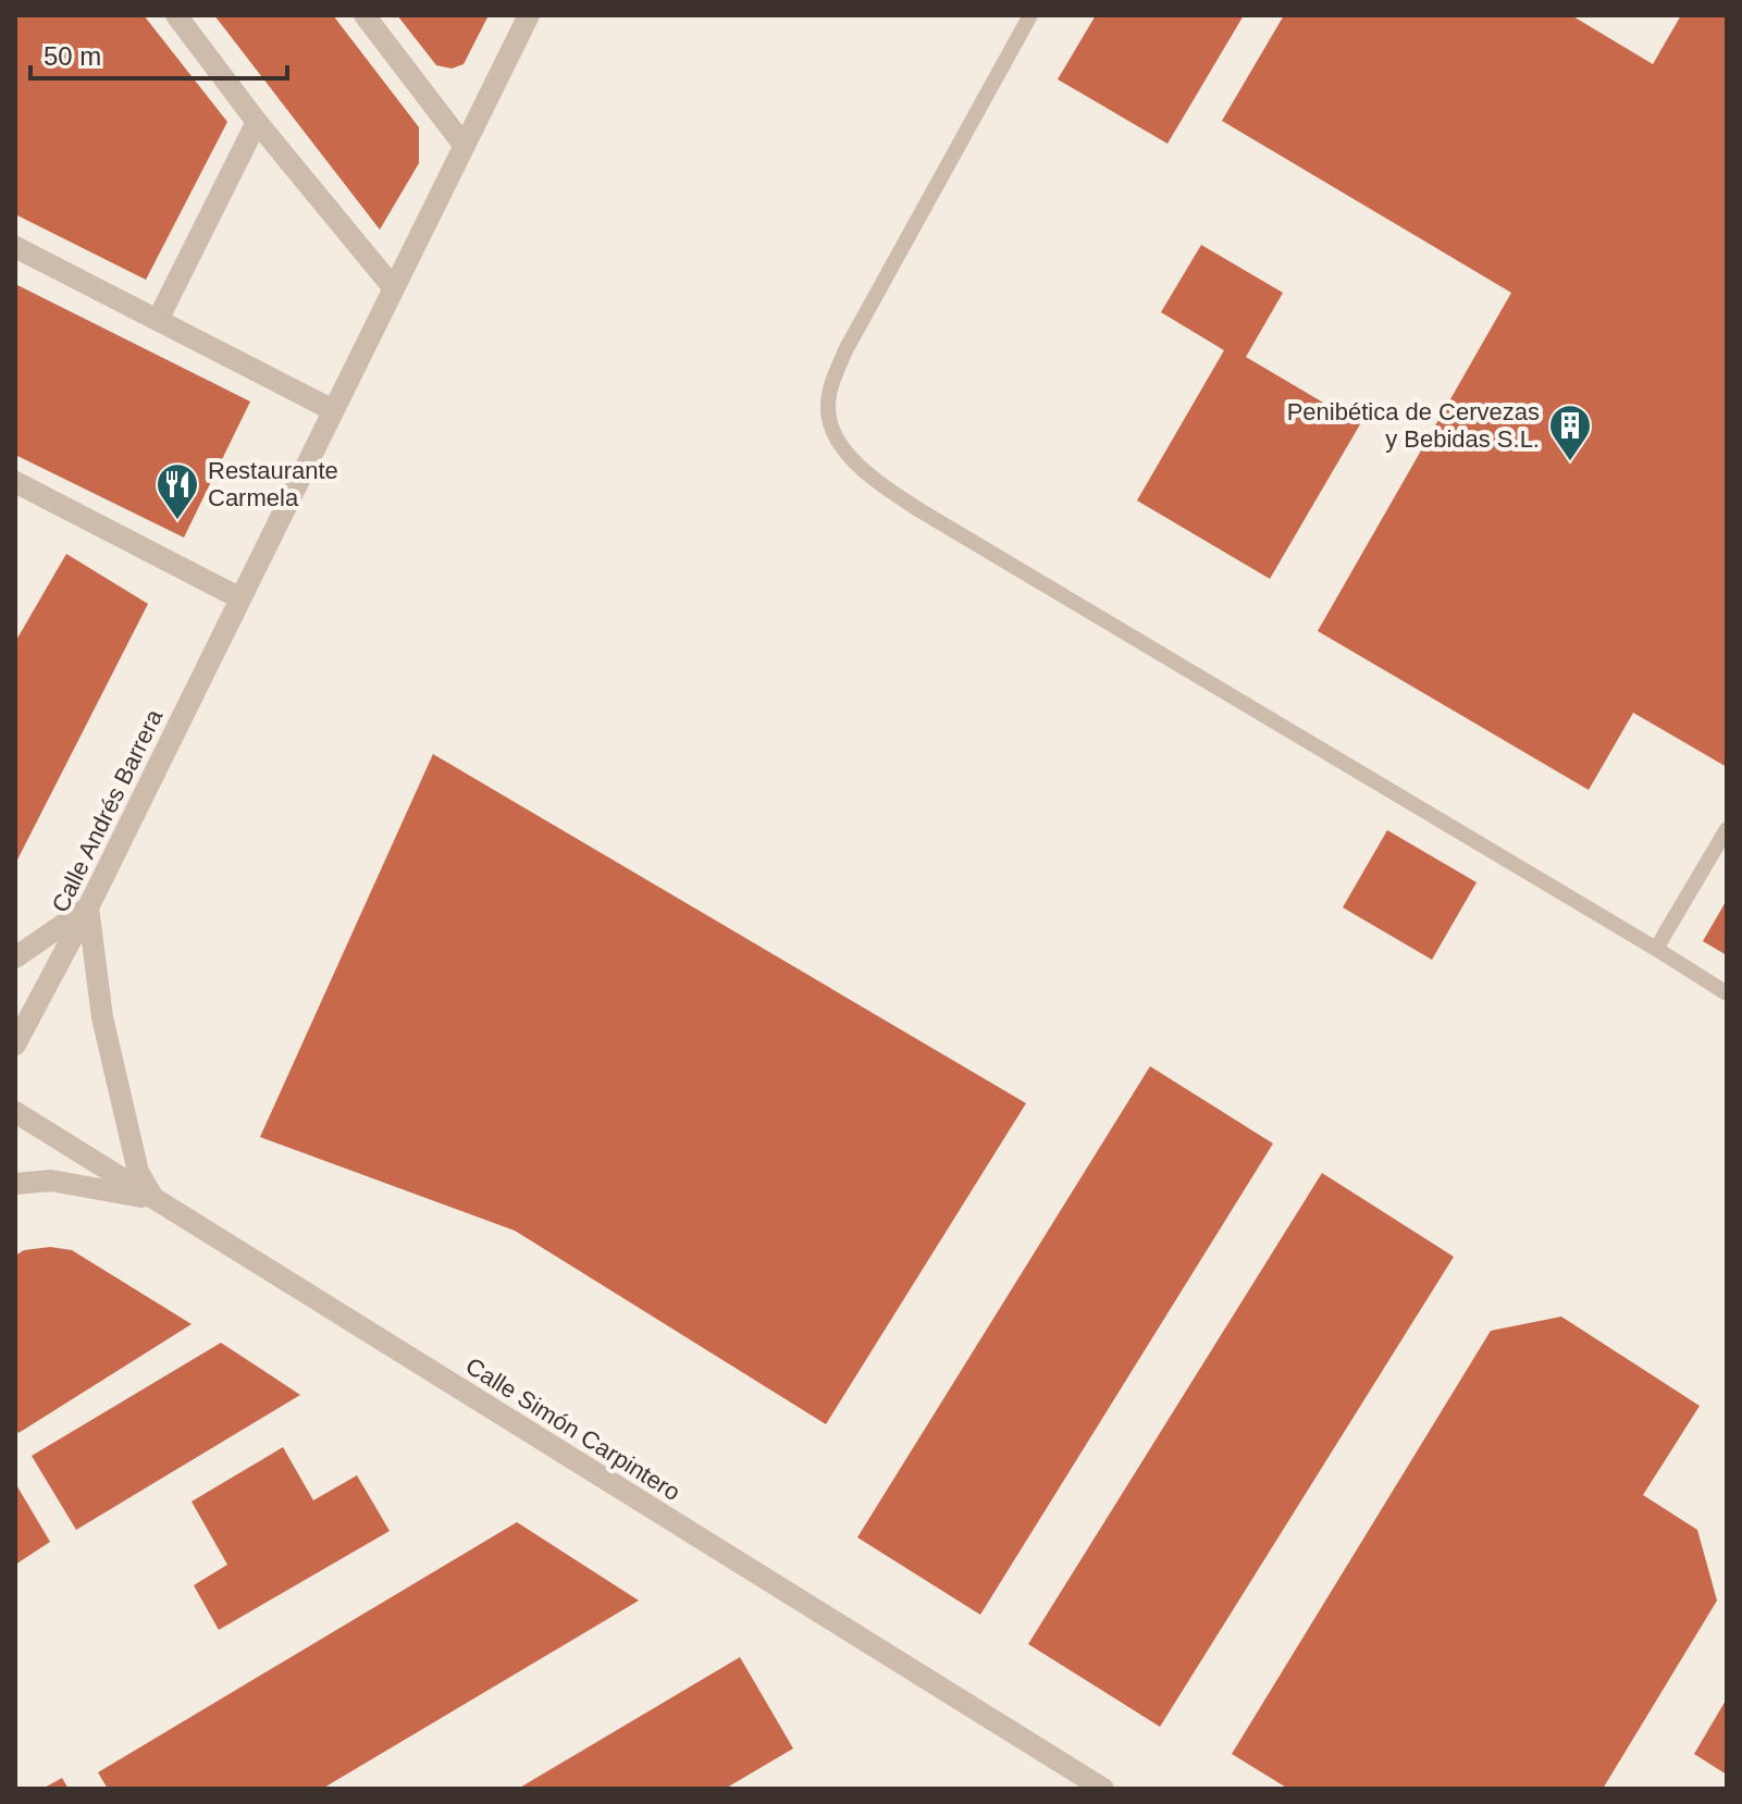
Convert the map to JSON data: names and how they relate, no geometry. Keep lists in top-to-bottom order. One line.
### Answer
{"streets":{"street":["Calle Andrés Barrera","Calle Simón Carpintero"]},"places":{"building":["Penibética de Cervezas y Bebidas S.L."],"restaurant":["Restaurante Carmela"]},"scale_bar":"50 m"}
